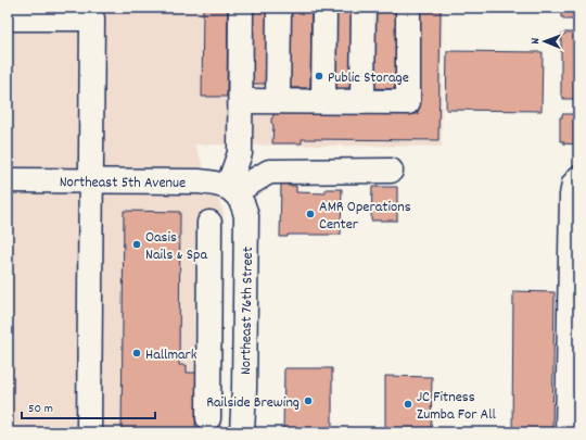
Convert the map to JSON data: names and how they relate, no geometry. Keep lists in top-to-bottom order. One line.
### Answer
{"streets":{"street":["Northeast 5th Avenue","Northeast 76th Street"]},"crossings":[["Northeast 5th Avenue","Northeast 76th Street"]],"places":["Public Storage","AMR Operations Center","Oasis Nails & Spa","Hallmark","Railside Brewing","JC Fitness Zumba For All"],"scale_bar":"50 m","north":"left"}
